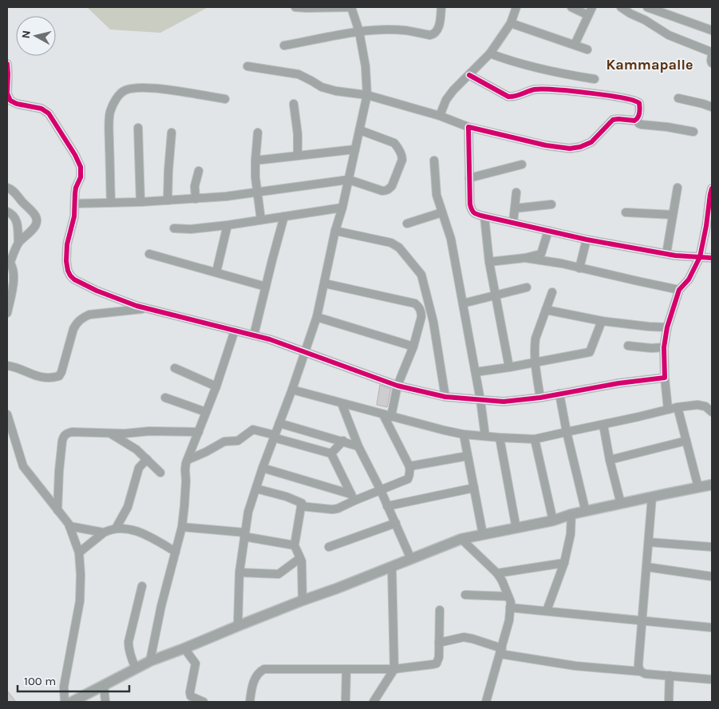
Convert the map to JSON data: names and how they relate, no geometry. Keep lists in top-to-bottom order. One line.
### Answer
{"districts":["Kammapalle"],"scale_bar":"100 m","north":"left"}
